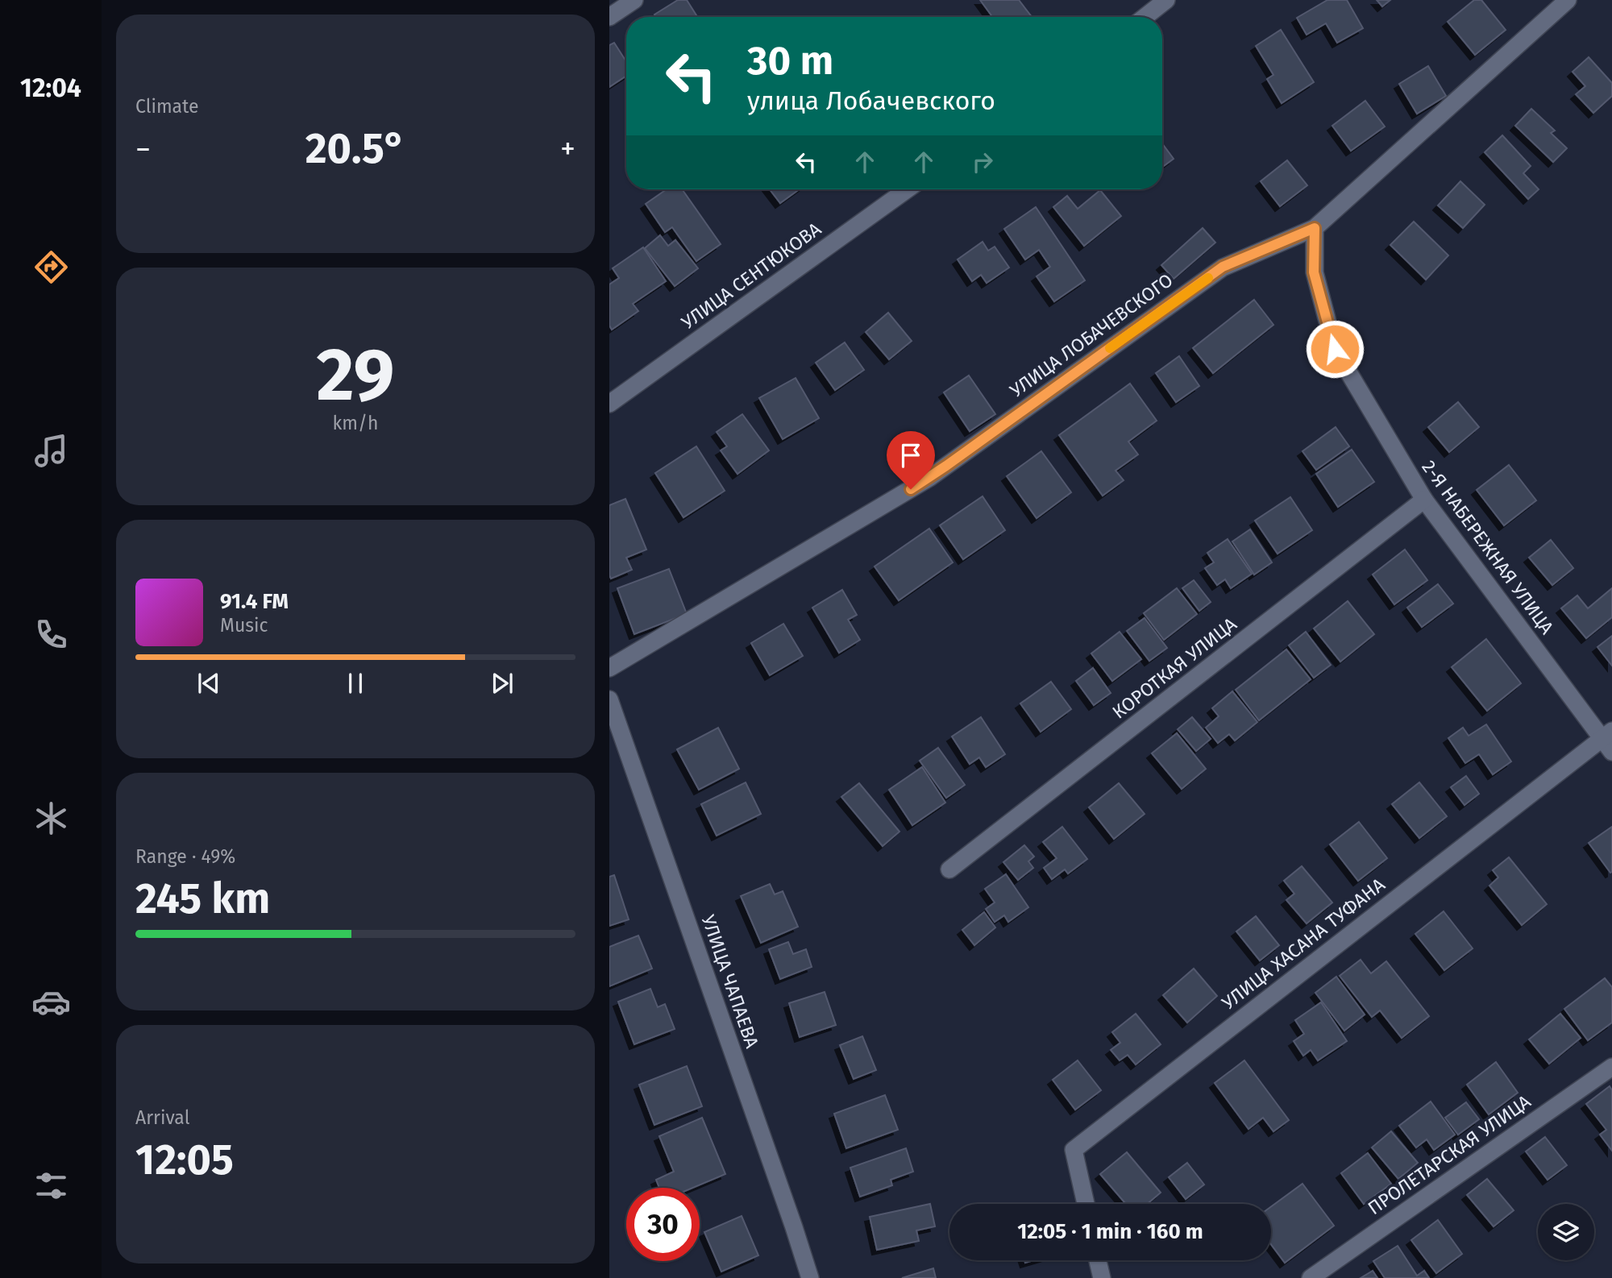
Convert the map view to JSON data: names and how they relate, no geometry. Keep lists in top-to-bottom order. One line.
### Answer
{"streets":{"street":["УЛИЦА СЕНТЮКОВА","УЛИЦА ЛОБАЧЕВСКОГО","2-Я НАБЕРЕЖНАЯ УЛИЦА","КОРОТКАЯ УЛИЦА","УЛИЦА ХАСАНА ТУФАНА","УЛИЦА ЧАПАЕВА","ПРОЛЕТАРСКАЯ УЛИЦА"]},"crossings":[["УЛИЦА ЛОБАЧЕВСКОГО","2-Я НАБЕРЕЖНАЯ УЛИЦА"],["2-Я НАБЕРЕЖНАЯ УЛИЦА","КОРОТКАЯ УЛИЦА"],["2-Я НАБЕРЕЖНАЯ УЛИЦА","УЛИЦА ХАСАНА ТУФАНА"]],"page":{"tabs":"12:04","tile":["Climate",["29","km/h"],["Range · 49%","245 km"],["Arrival","12:05"]],"turn":["30 m","улица Лобачевского"],"heat":["−","20.5°","+"],"song":["91.4 FM","Music"],"limit":"30","trip":"12:05 · 1 min · 160 m"}}
